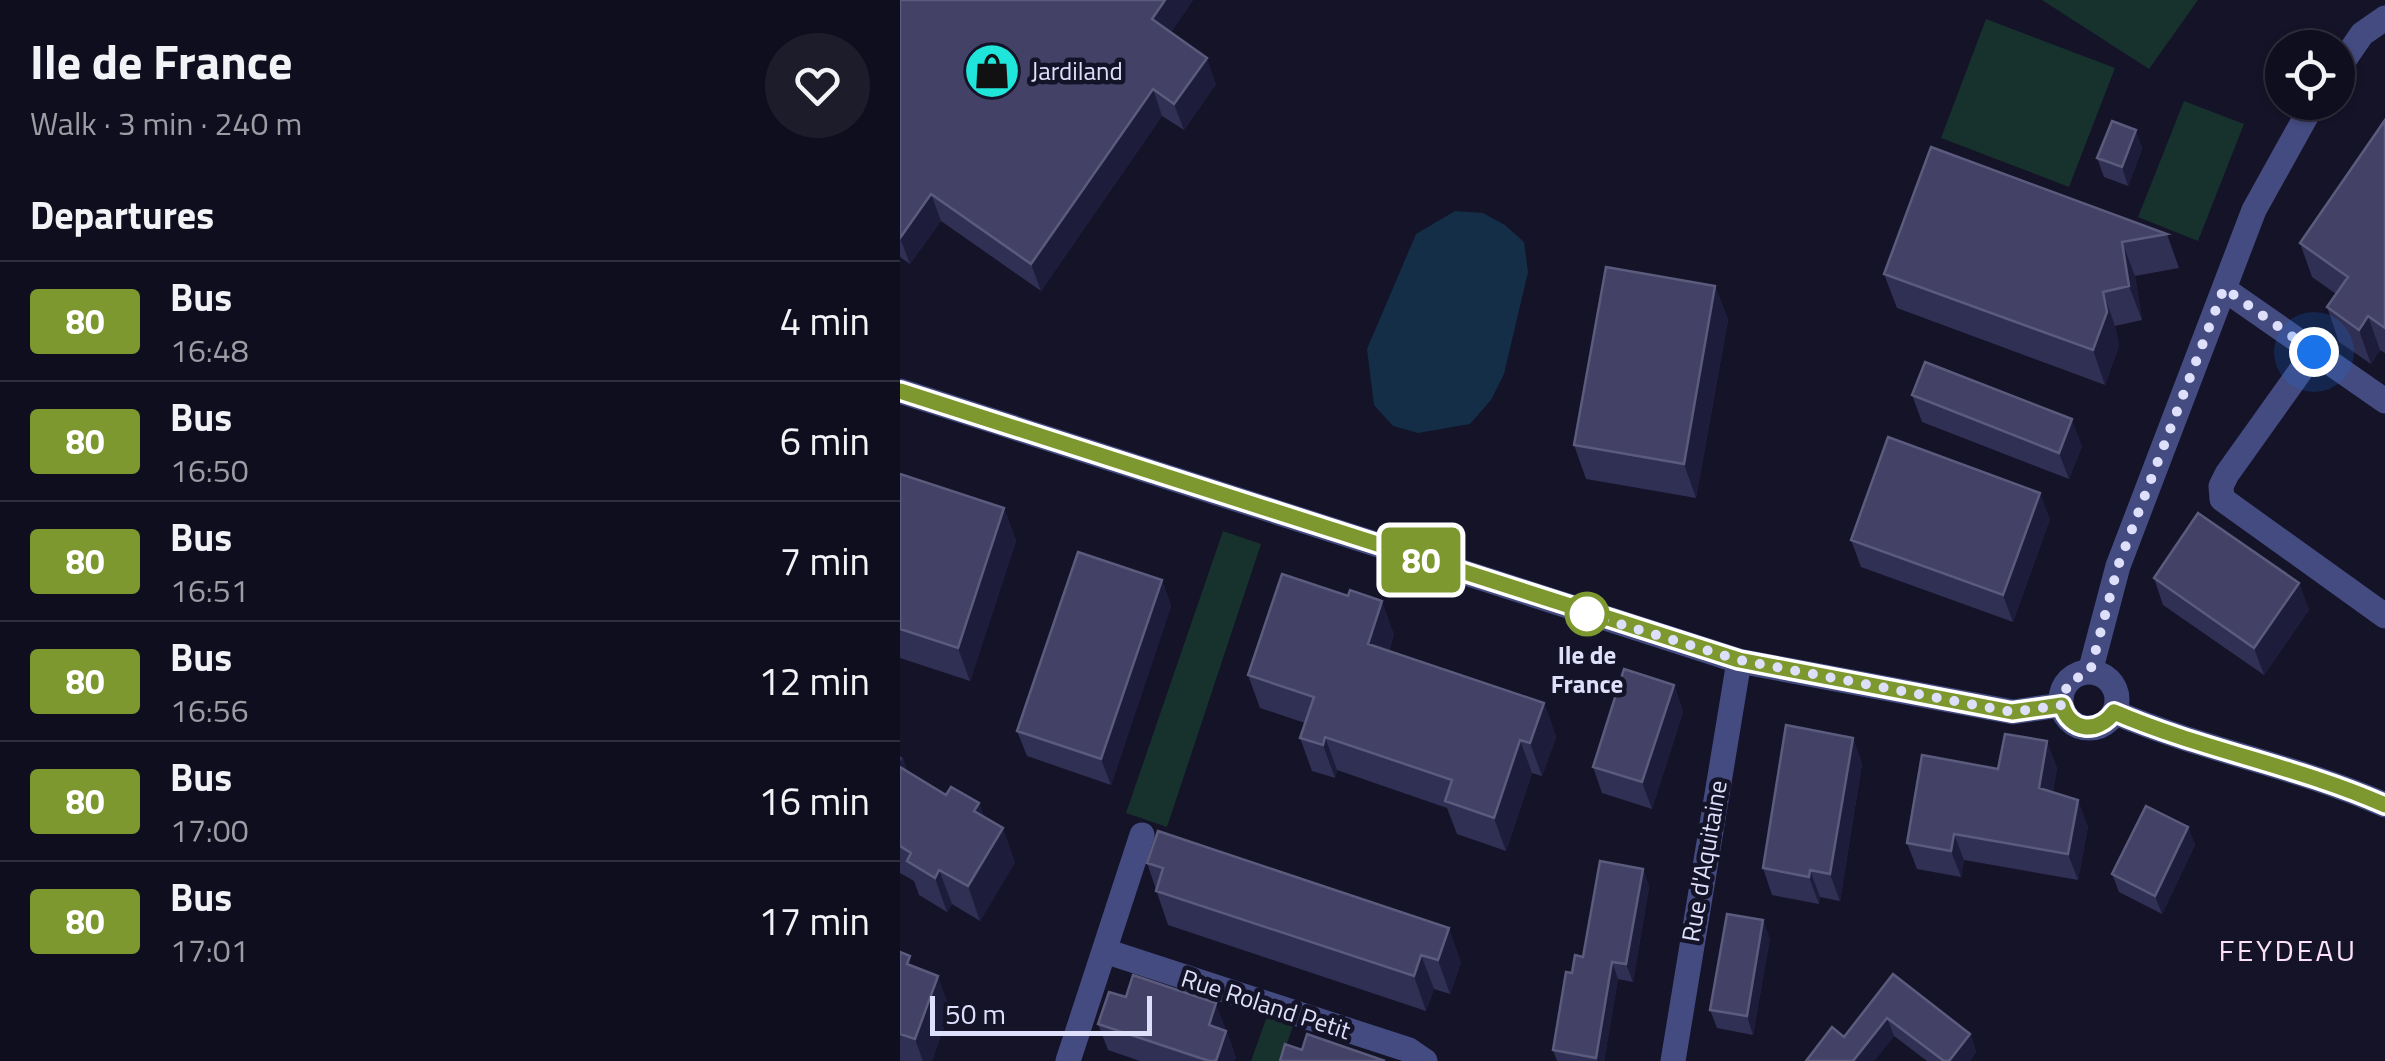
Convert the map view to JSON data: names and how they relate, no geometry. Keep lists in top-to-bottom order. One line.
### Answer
{"streets":{"street":["Rue d'Aquitaine","Rue Roland Petit"]},"districts":["FEYDEAU"],"places":{"shop":["Jardiland"],"other":["Ile de France"]},"lines":["bus line 80"],"scale_bar":"50 m","page":{"heading":[["Ile de France","Walk · 3 min · 240 m"],"Departures"],"on_map":"80","list":[{"mark":"80","name":"Bus","note":"16:48","value":"4 min"},{"mark":"80","name":"Bus","note":"16:50","value":"6 min"},{"mark":"80","name":"Bus","note":"16:51","value":"7 min"},{"mark":"80","name":"Bus","note":"16:56","value":"12 min"},{"mark":"80","name":"Bus","note":"17:00","value":"16 min"},{"mark":"80","name":"Bus","note":"17:01","value":"17 min"}],"scale":"50 m"}}
